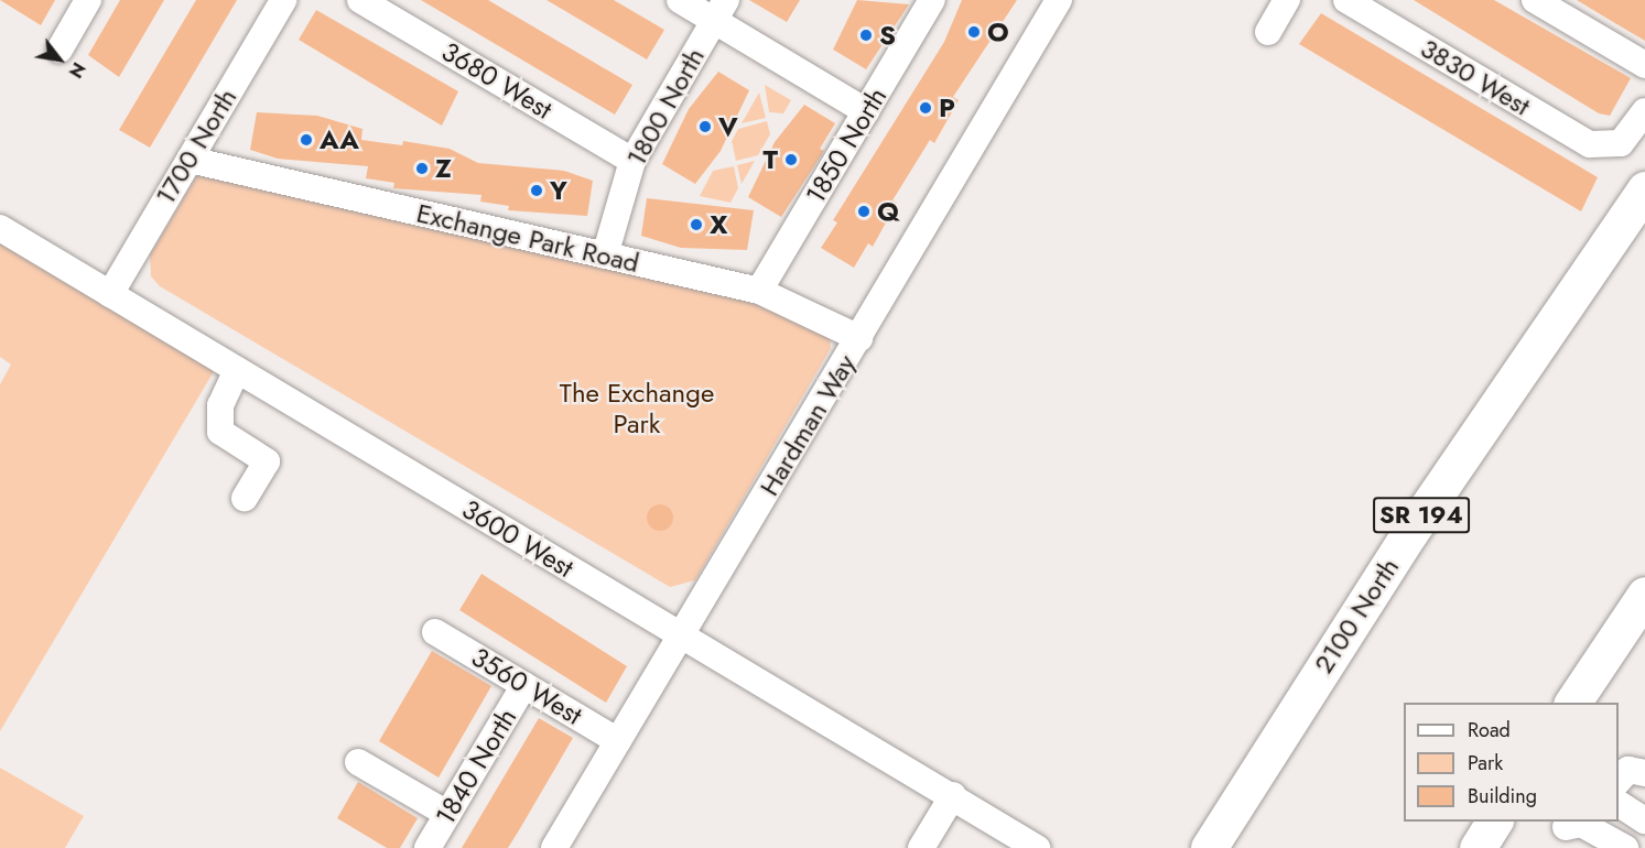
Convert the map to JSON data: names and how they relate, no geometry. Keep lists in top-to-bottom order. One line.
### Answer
{"streets":{"highway":["SR 194","2100 North"],"street":["3830 West","3680 West","1800 North","1850 North","1700 North","Exchange Park Road","Hardman Way","3600 West","3560 West","1840 North"]},"crossings":[["3680 West","1800 North"],["1800 North","Exchange Park Road"],["1850 North","Exchange Park Road"],["1700 North","Exchange Park Road"],["1700 North","3600 West"],["Exchange Park Road","Hardman Way"],["Hardman Way","3600 West"],["Hardman Way","3560 West"],["3560 West","1840 North"]],"parks":["The Exchange Park"],"places":["O","S","P","V","AA","T","Z","Y","Q","X"],"legend":["Road","Park","Building"],"north":"bottom right"}
